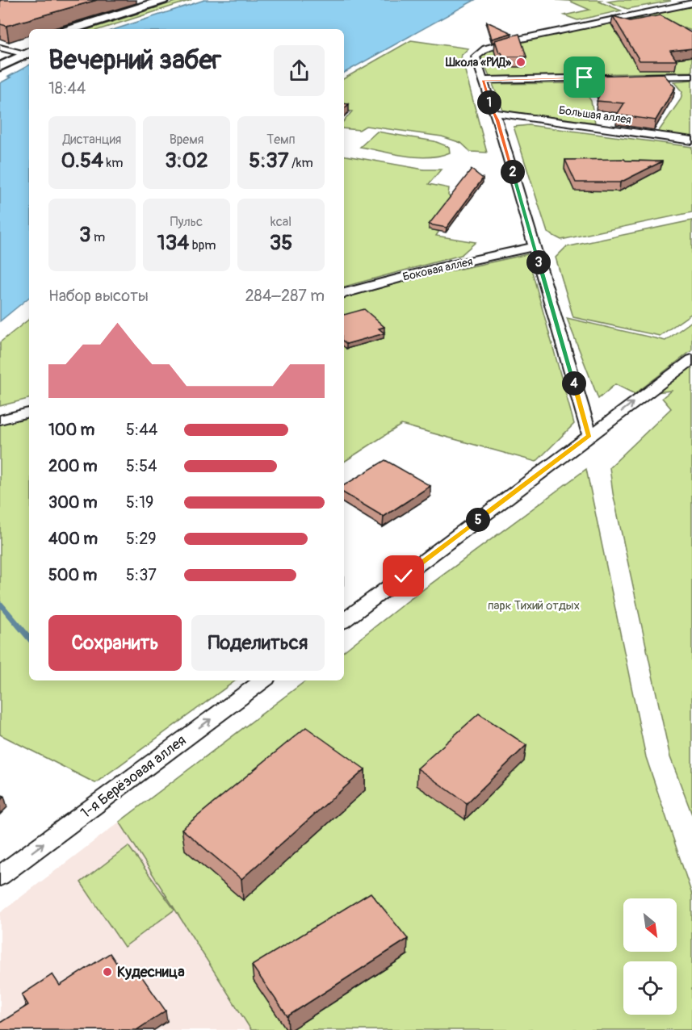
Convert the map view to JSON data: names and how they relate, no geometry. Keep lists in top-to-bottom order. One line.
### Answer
{"streets":{"street":["Большая аллея","Боковая аллея","1-я Берёзовая аллея"]},"one_way":["1-я Берёзовая аллея"],"parks":["парк Тихий отдых"],"places":["Школа «РИД»","Кудесница"],"north":"bottom right","page":{"heading":["Вечерний забег","18:44"],"pins":["1","2","3","4","5"],"stats":[["Дистанция","0.54 km"],["Время","3:02"],["Темп","5:37 /km"],["3 m"],["Пульс","134 bpm"],["kcal","35"]],"chart":["Набор высоты","284–287 m"],"list":[{"name":"100 m","note":"5:44"},{"name":"200 m","note":"5:54"},{"name":"300 m","note":"5:19"},{"name":"400 m","note":"5:29"},{"name":"500 m","note":"5:37"}],"buttons":["Сохранить","Поделиться"]}}
